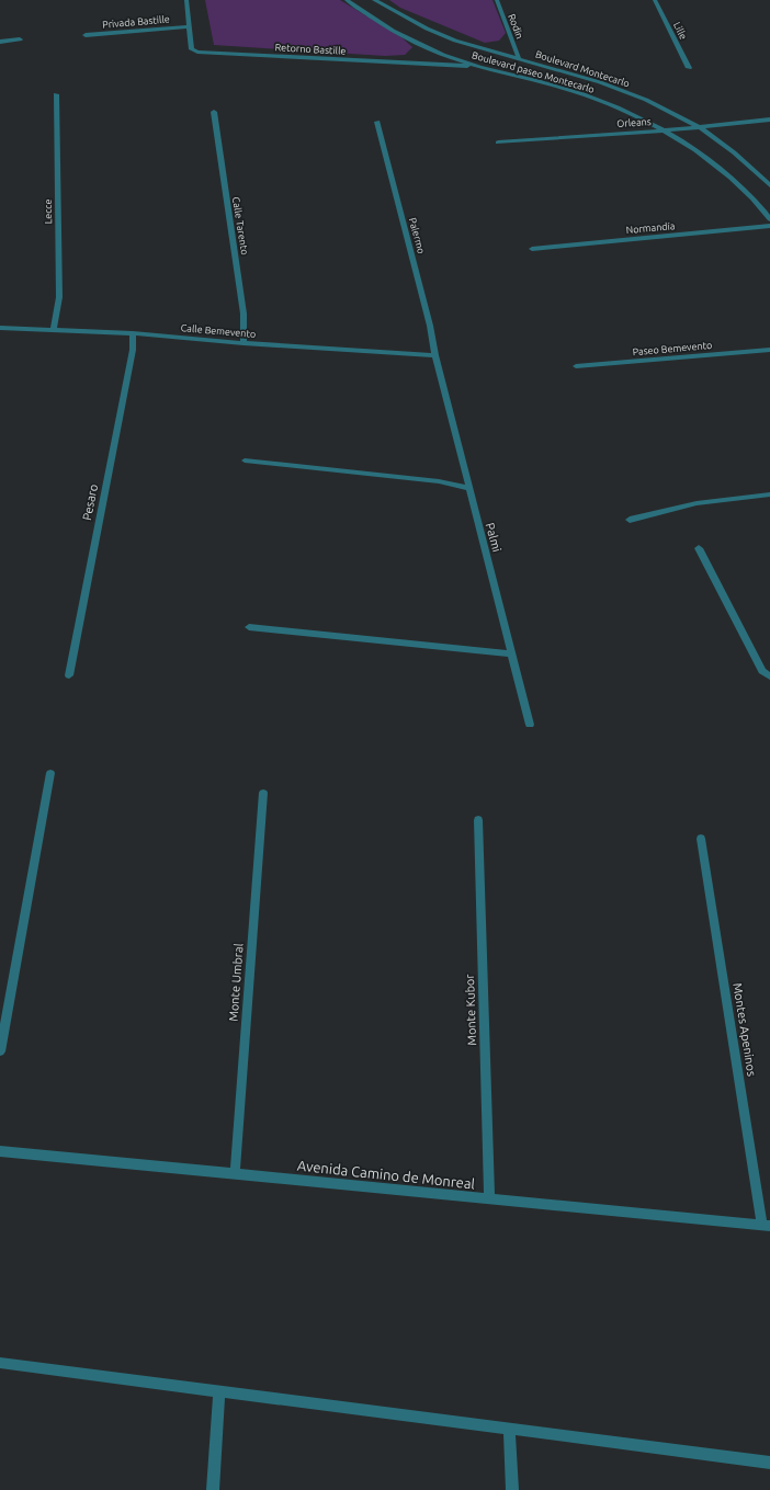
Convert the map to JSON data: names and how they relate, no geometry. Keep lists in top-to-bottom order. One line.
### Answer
{"streets":{"street":["Privada Bastille","Rodin","Lille","Retorno Bastille","Boulevard Montecarlo","Boulevard paseo Montecarlo","Orleans","Lecce","Calle Tarento","Normandía","Palermo","Calle Bemevento","Paseo Bemevento","Pesaro","Palmi","Monte Umbral","Monte Kubor","Montes Apeninos","Avenida Camino de Monreal"]},"crossings":[["Privada Bastille","Retorno Bastille"],["Rodin","Boulevard Montecarlo"],["Retorno Bastille","Boulevard paseo Montecarlo"],["Boulevard Montecarlo","Orleans"],["Boulevard paseo Montecarlo","Orleans"],["Lecce","Calle Bemevento"],["Calle Tarento","Calle Bemevento"],["Palermo","Calle Bemevento"],["Palermo","Palmi"],["Calle Bemevento","Pesaro"],["Calle Bemevento","Palmi"],["Monte Umbral","Avenida Camino de Monreal"],["Monte Kubor","Avenida Camino de Monreal"],["Montes Apeninos","Avenida Camino de Monreal"]]}
